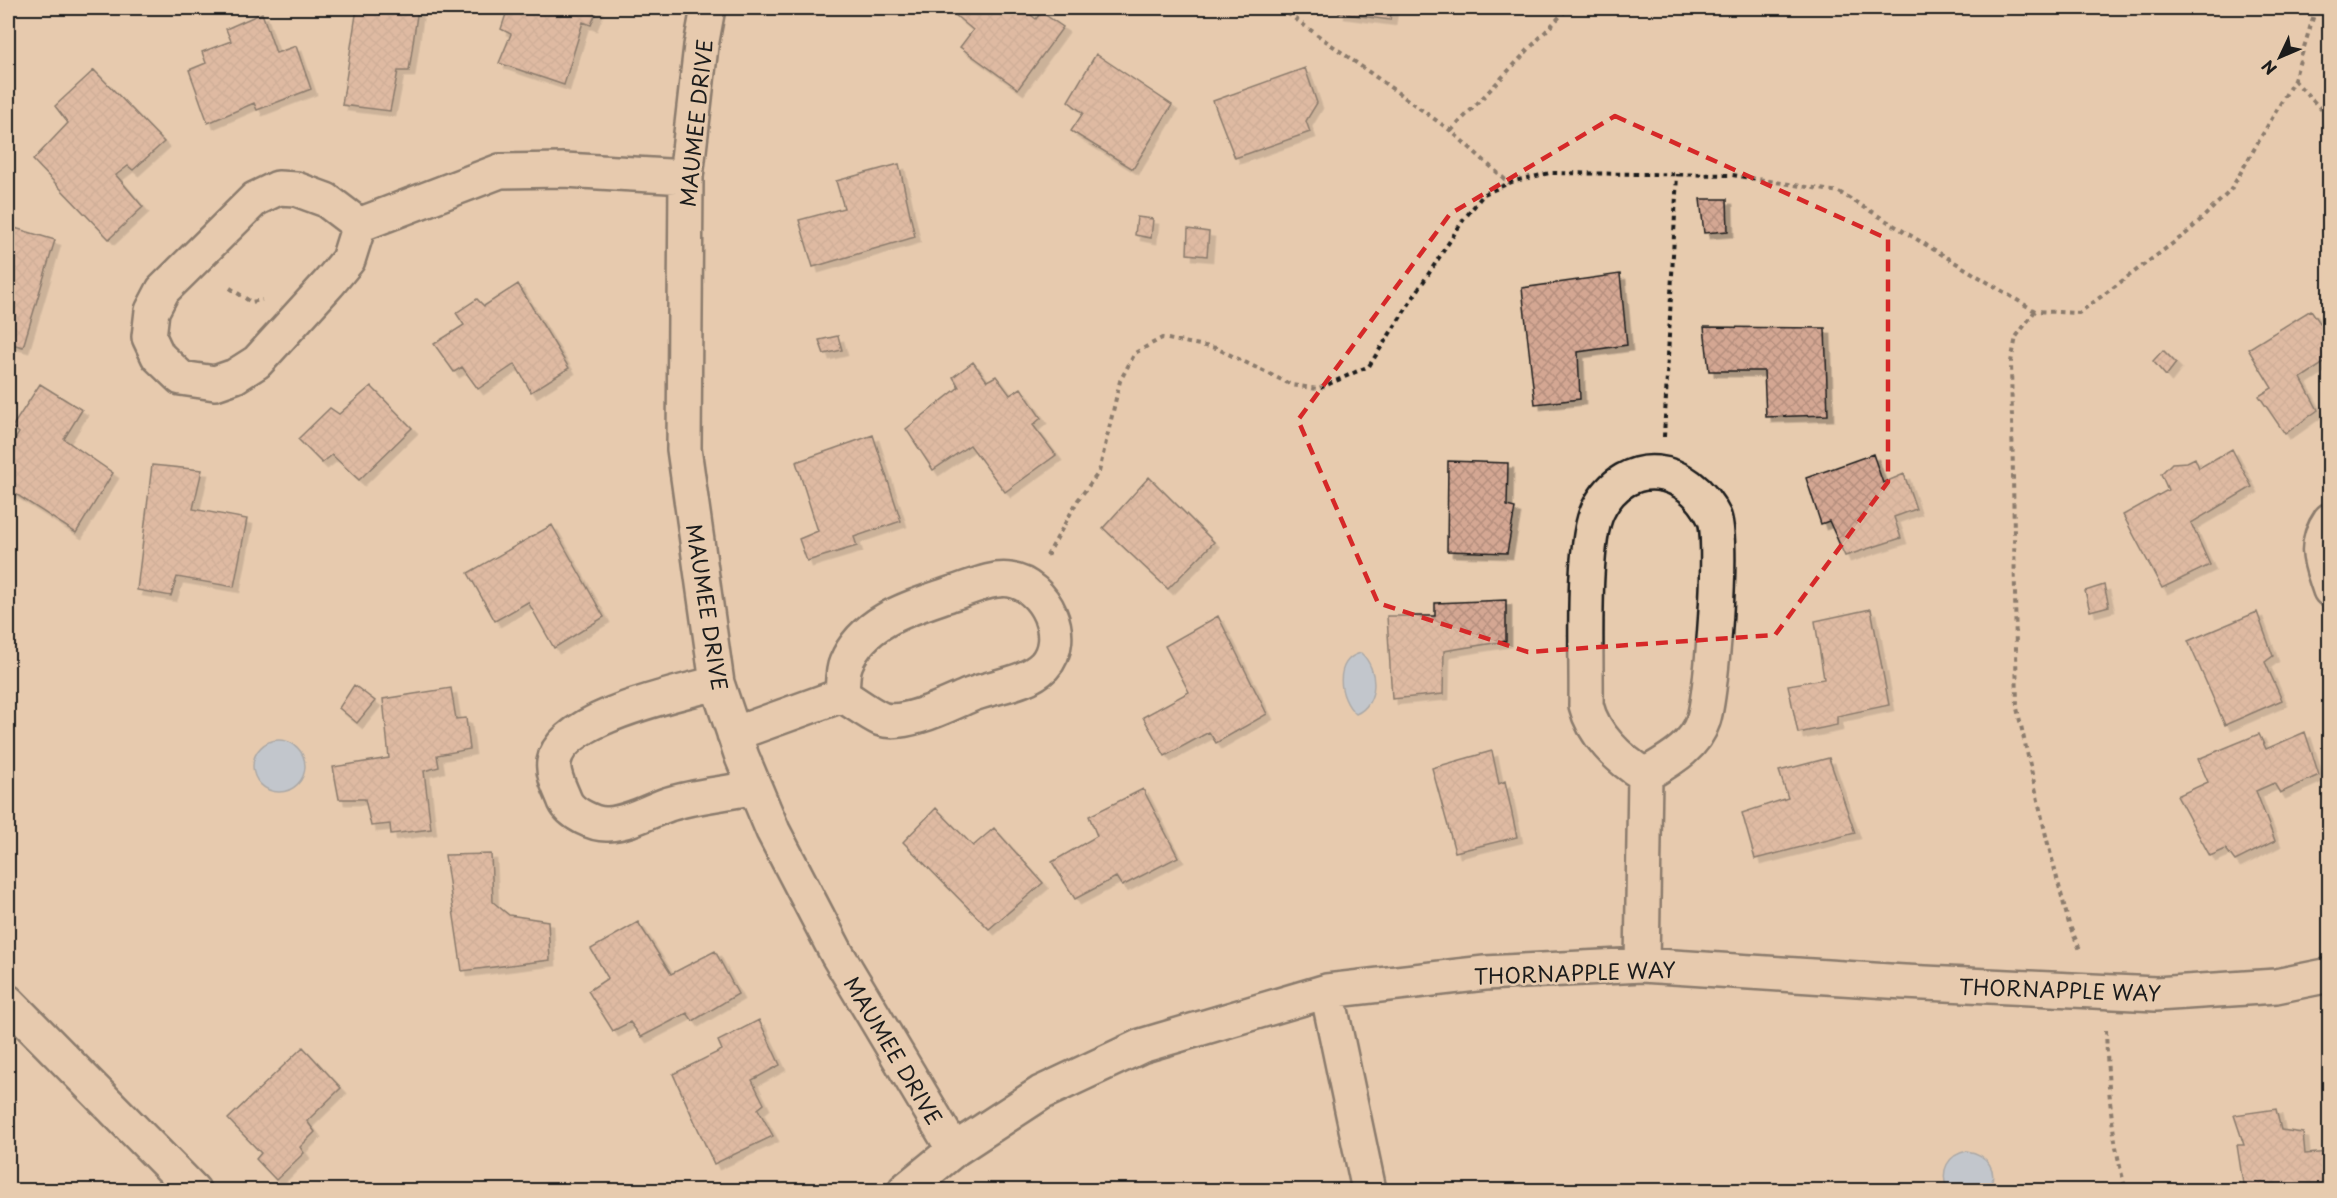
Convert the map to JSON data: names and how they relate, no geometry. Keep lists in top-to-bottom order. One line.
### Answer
{"streets":{"street":["MAUMEE DRIVE","THORNAPPLE WAY"]},"crossings":[["MAUMEE DRIVE","THORNAPPLE WAY"]],"north":"bottom left"}
